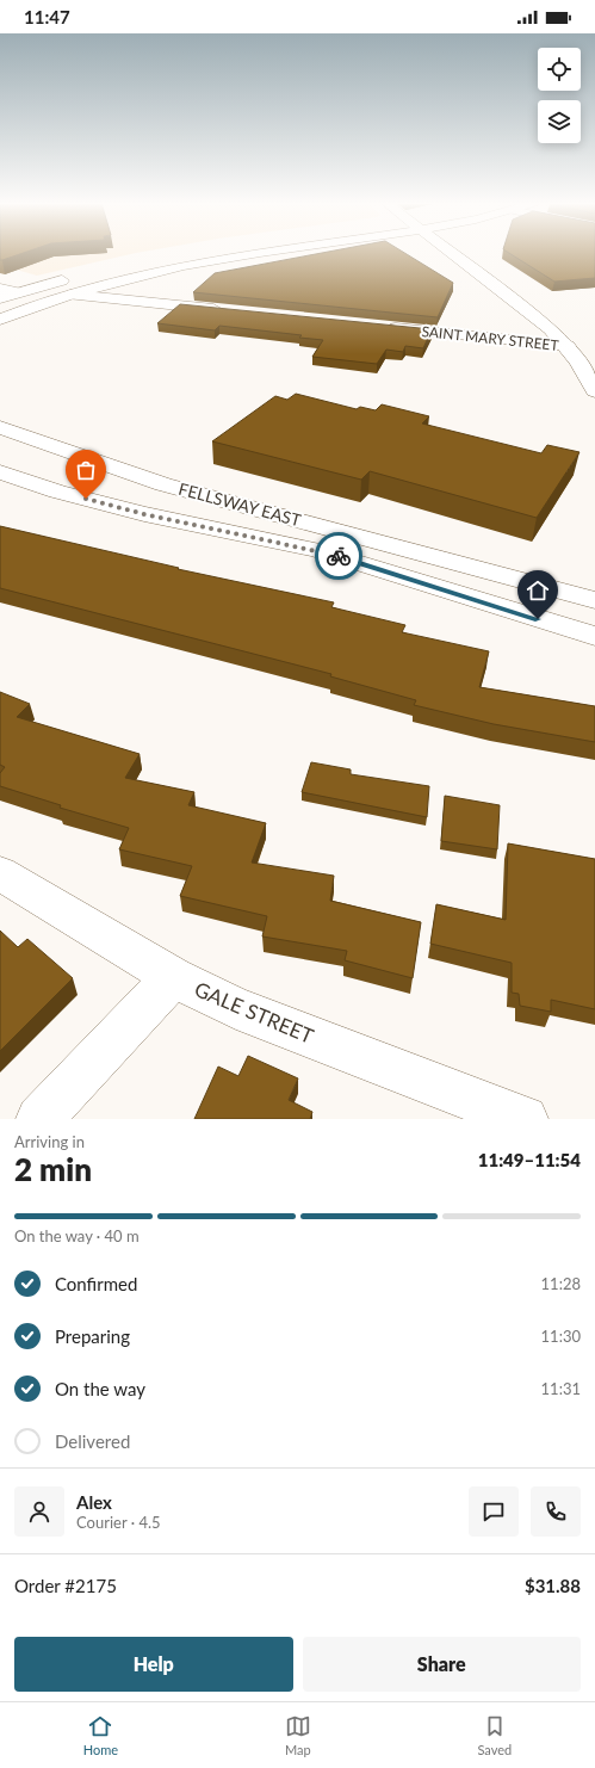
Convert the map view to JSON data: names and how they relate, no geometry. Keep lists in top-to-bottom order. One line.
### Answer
{"streets":{"main road":["SAINT MARY STREET","FELLSWAY EAST","GALE STREET"]},"page":{"status":"11:47","heading":["2 min","Arriving in","11:49–11:54"],"panel":["Alex","Courier · 4.5","Order #2175","$31.88"],"bar":"On the way · 40 m","list":[["Confirmed","11:28"],["Preparing","11:30"],["On the way","11:31"],"Delivered"],"buttons":["Help","Share"],"tabs":["Home","Map","Saved"]}}
